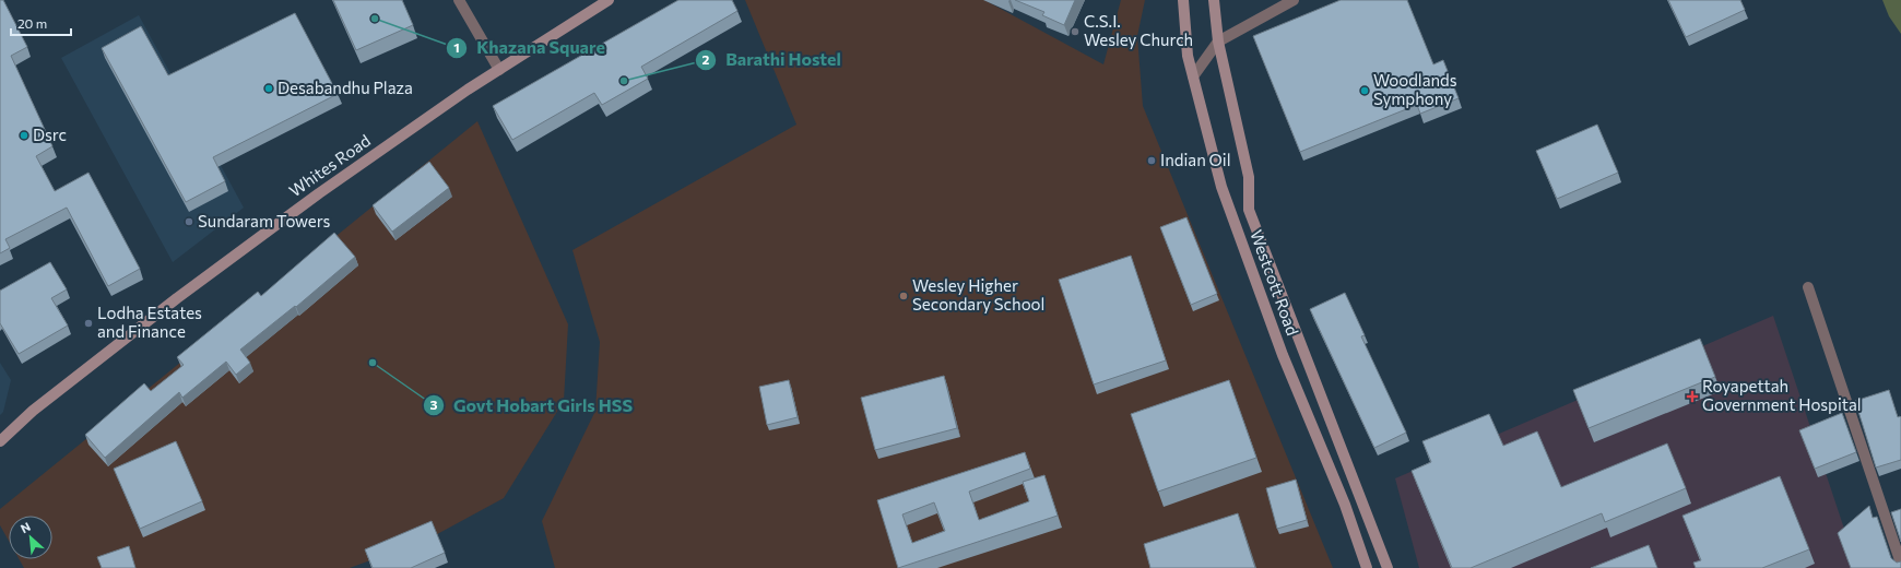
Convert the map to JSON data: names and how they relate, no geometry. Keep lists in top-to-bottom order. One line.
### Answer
{"streets":{"main road":["Whites Road","Westcott Road"]},"places":{"other":["Khazana Square","C.S.I. Wesley Church","Barathi Hostel","Desabandhu Plaza","Woodlands Symphony","Dsrc","Indian Oil","Sundaram Towers","Wesley Higher Secondary School","Lodha Estates and Finance","Govt Hobart Girls HSS"],"health":["Royapettah Government Hospital"]},"scale_bar":"20 m","north":"top left"}
